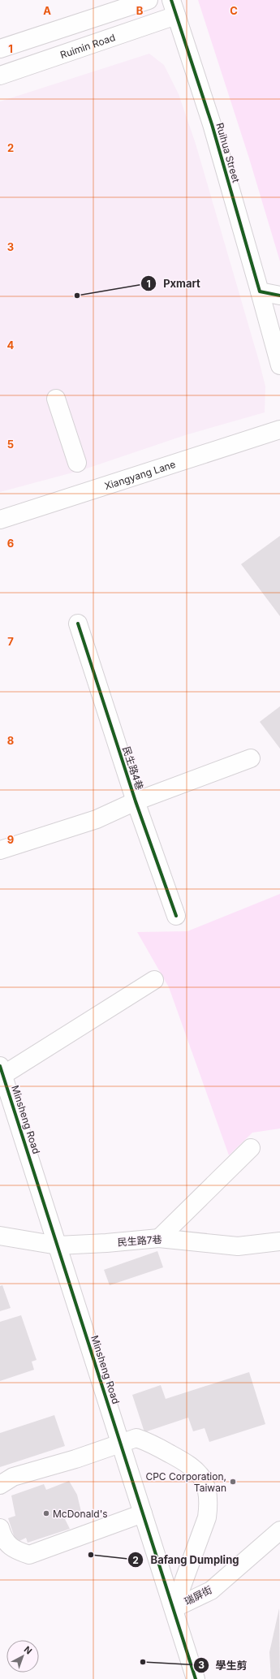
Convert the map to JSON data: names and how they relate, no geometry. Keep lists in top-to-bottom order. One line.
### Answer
{"streets":{"street":["Ruimin Road","Ruihua Street","Xiangyang Lane","民生路4巷","Minsheng Road","民生路7巷","瑞屏街"]},"crossings":[["Ruimin Road","Ruihua Street"],["Minsheng Road","民生路7巷"],["Minsheng Road","瑞屏街"]],"places":["Pxmart","CPC Corporation, Taiwan","McDonald's","Bafang Dumpling","學生剪"],"north":"top right","grid":{"columns":["A","B","C"],"rows":["1","2","3","4","5","6","7","8","9"]}}
